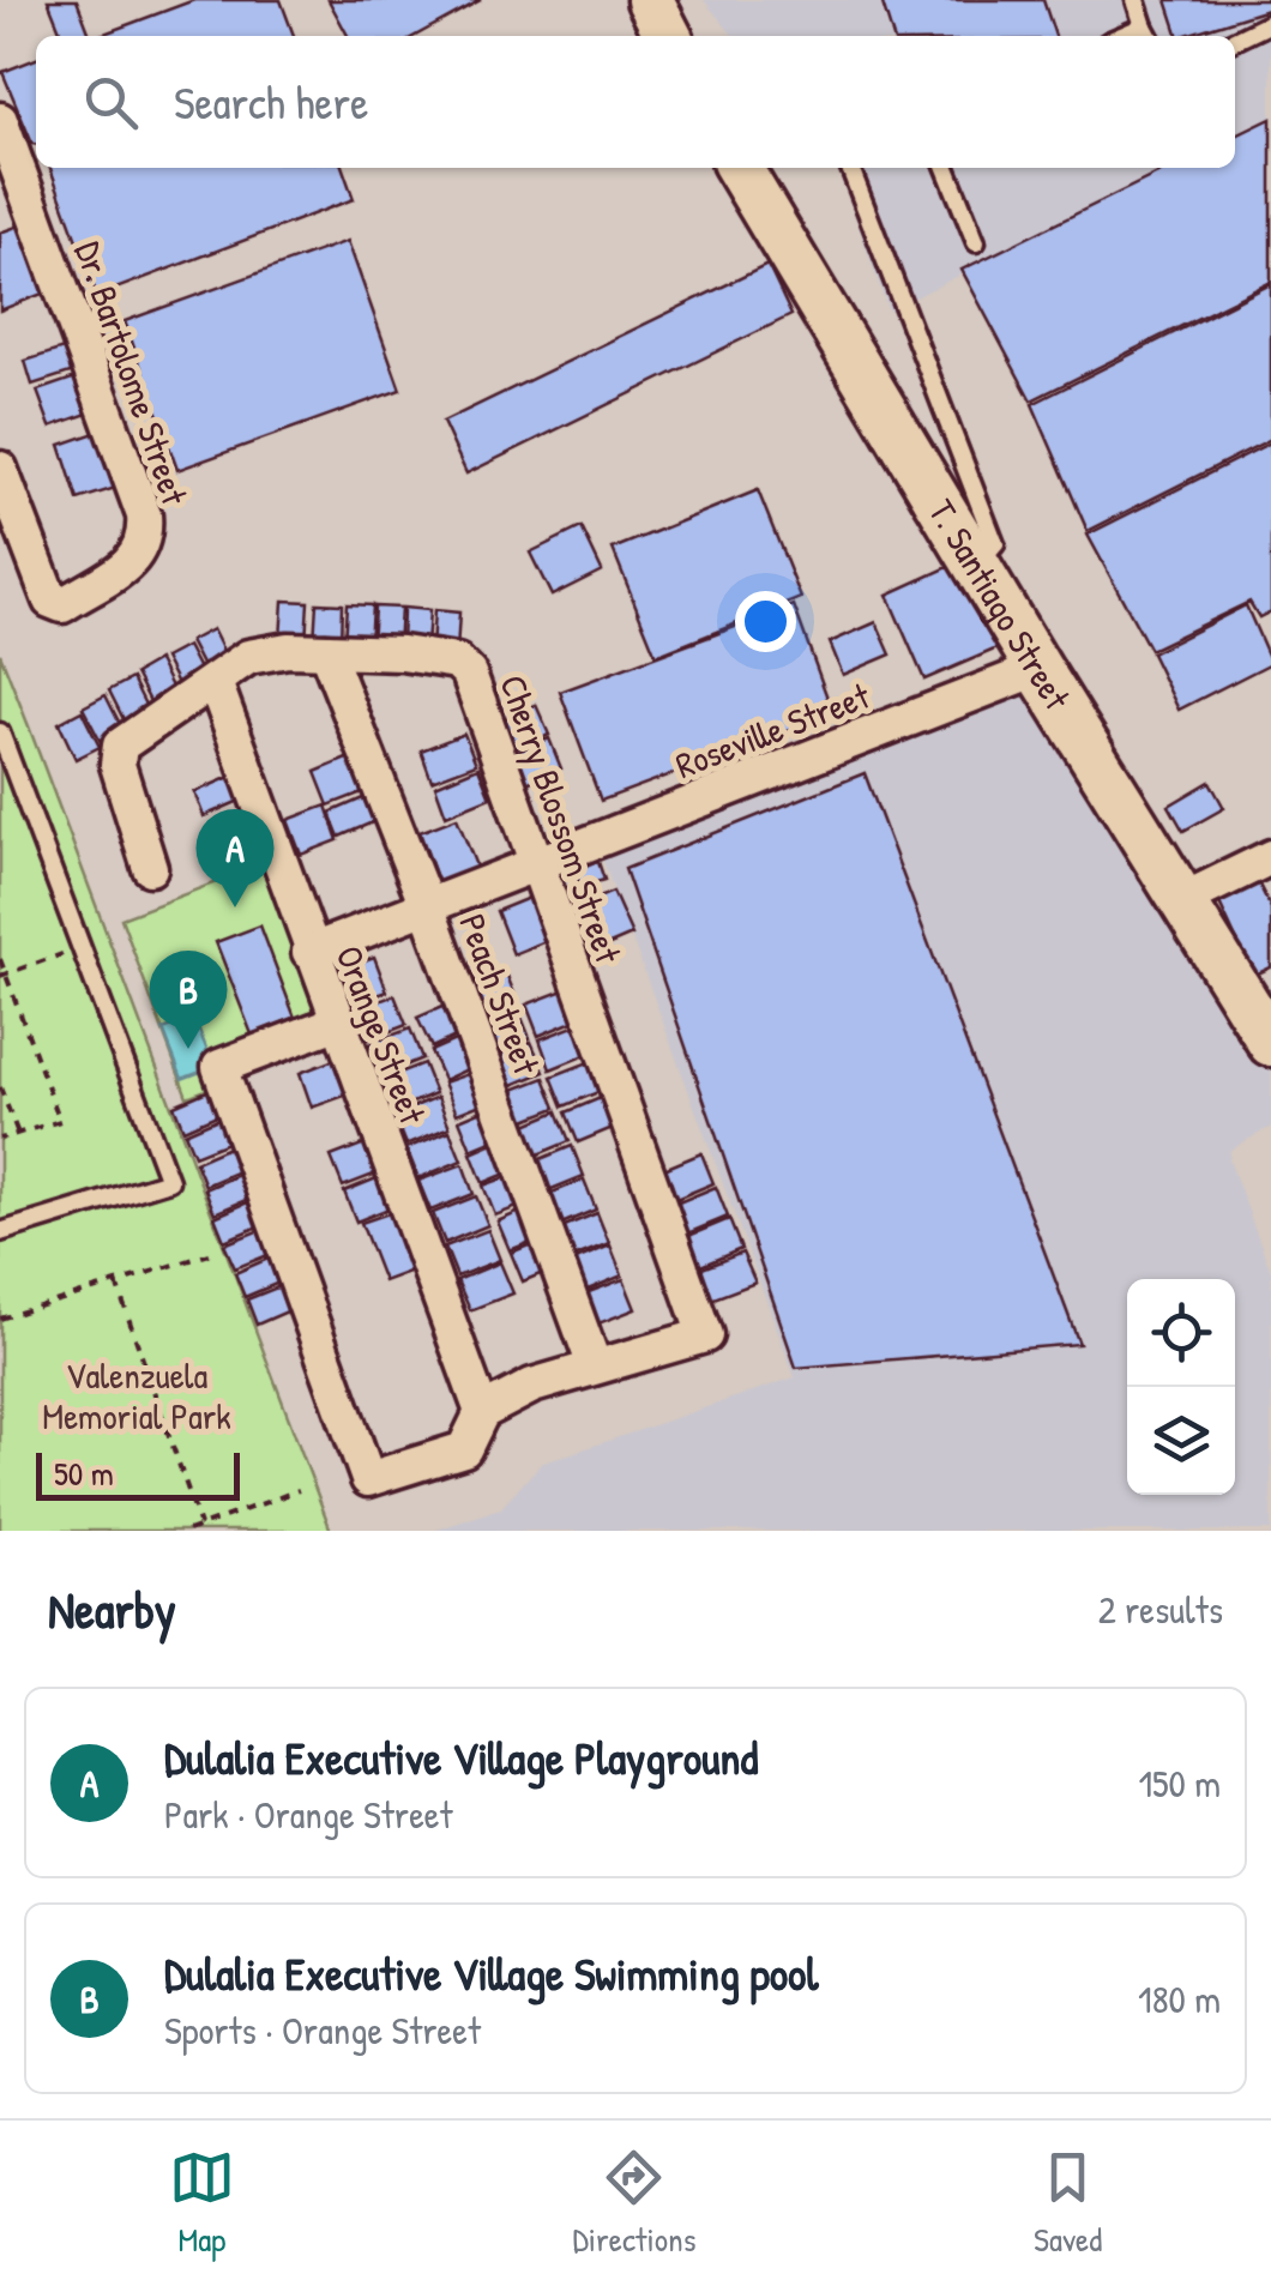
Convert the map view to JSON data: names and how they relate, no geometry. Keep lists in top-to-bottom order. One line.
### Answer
{"streets":{"main road":["T. Santiago Street"],"street":["Dr. Bartolome Street","Roseville Street","Cherry Blossom Street","Peach Street","Orange Street"]},"crossings":[["T. Santiago Street","Roseville Street"],["Roseville Street","Cherry Blossom Street"],["Roseville Street","Peach Street"],["Roseville Street","Orange Street"],["Cherry Blossom Street","Peach Street"],["Cherry Blossom Street","Orange Street"]],"parks":["Valenzuela Memorial Park"],"scale_bar":"50 m","page":{"search":"Search here","pins":["A","B"],"scale":"50 m","heading":["Nearby","2 results"],"list":[{"mark":"A","name":"Dulalia Executive Village Playground","note":"Park · Orange Street","value":"150 m"},{"mark":"B","name":"Dulalia Executive Village Swimming pool","note":"Sports · Orange Street","value":"180 m"}],"nav":["Map","Directions","Saved"]}}
